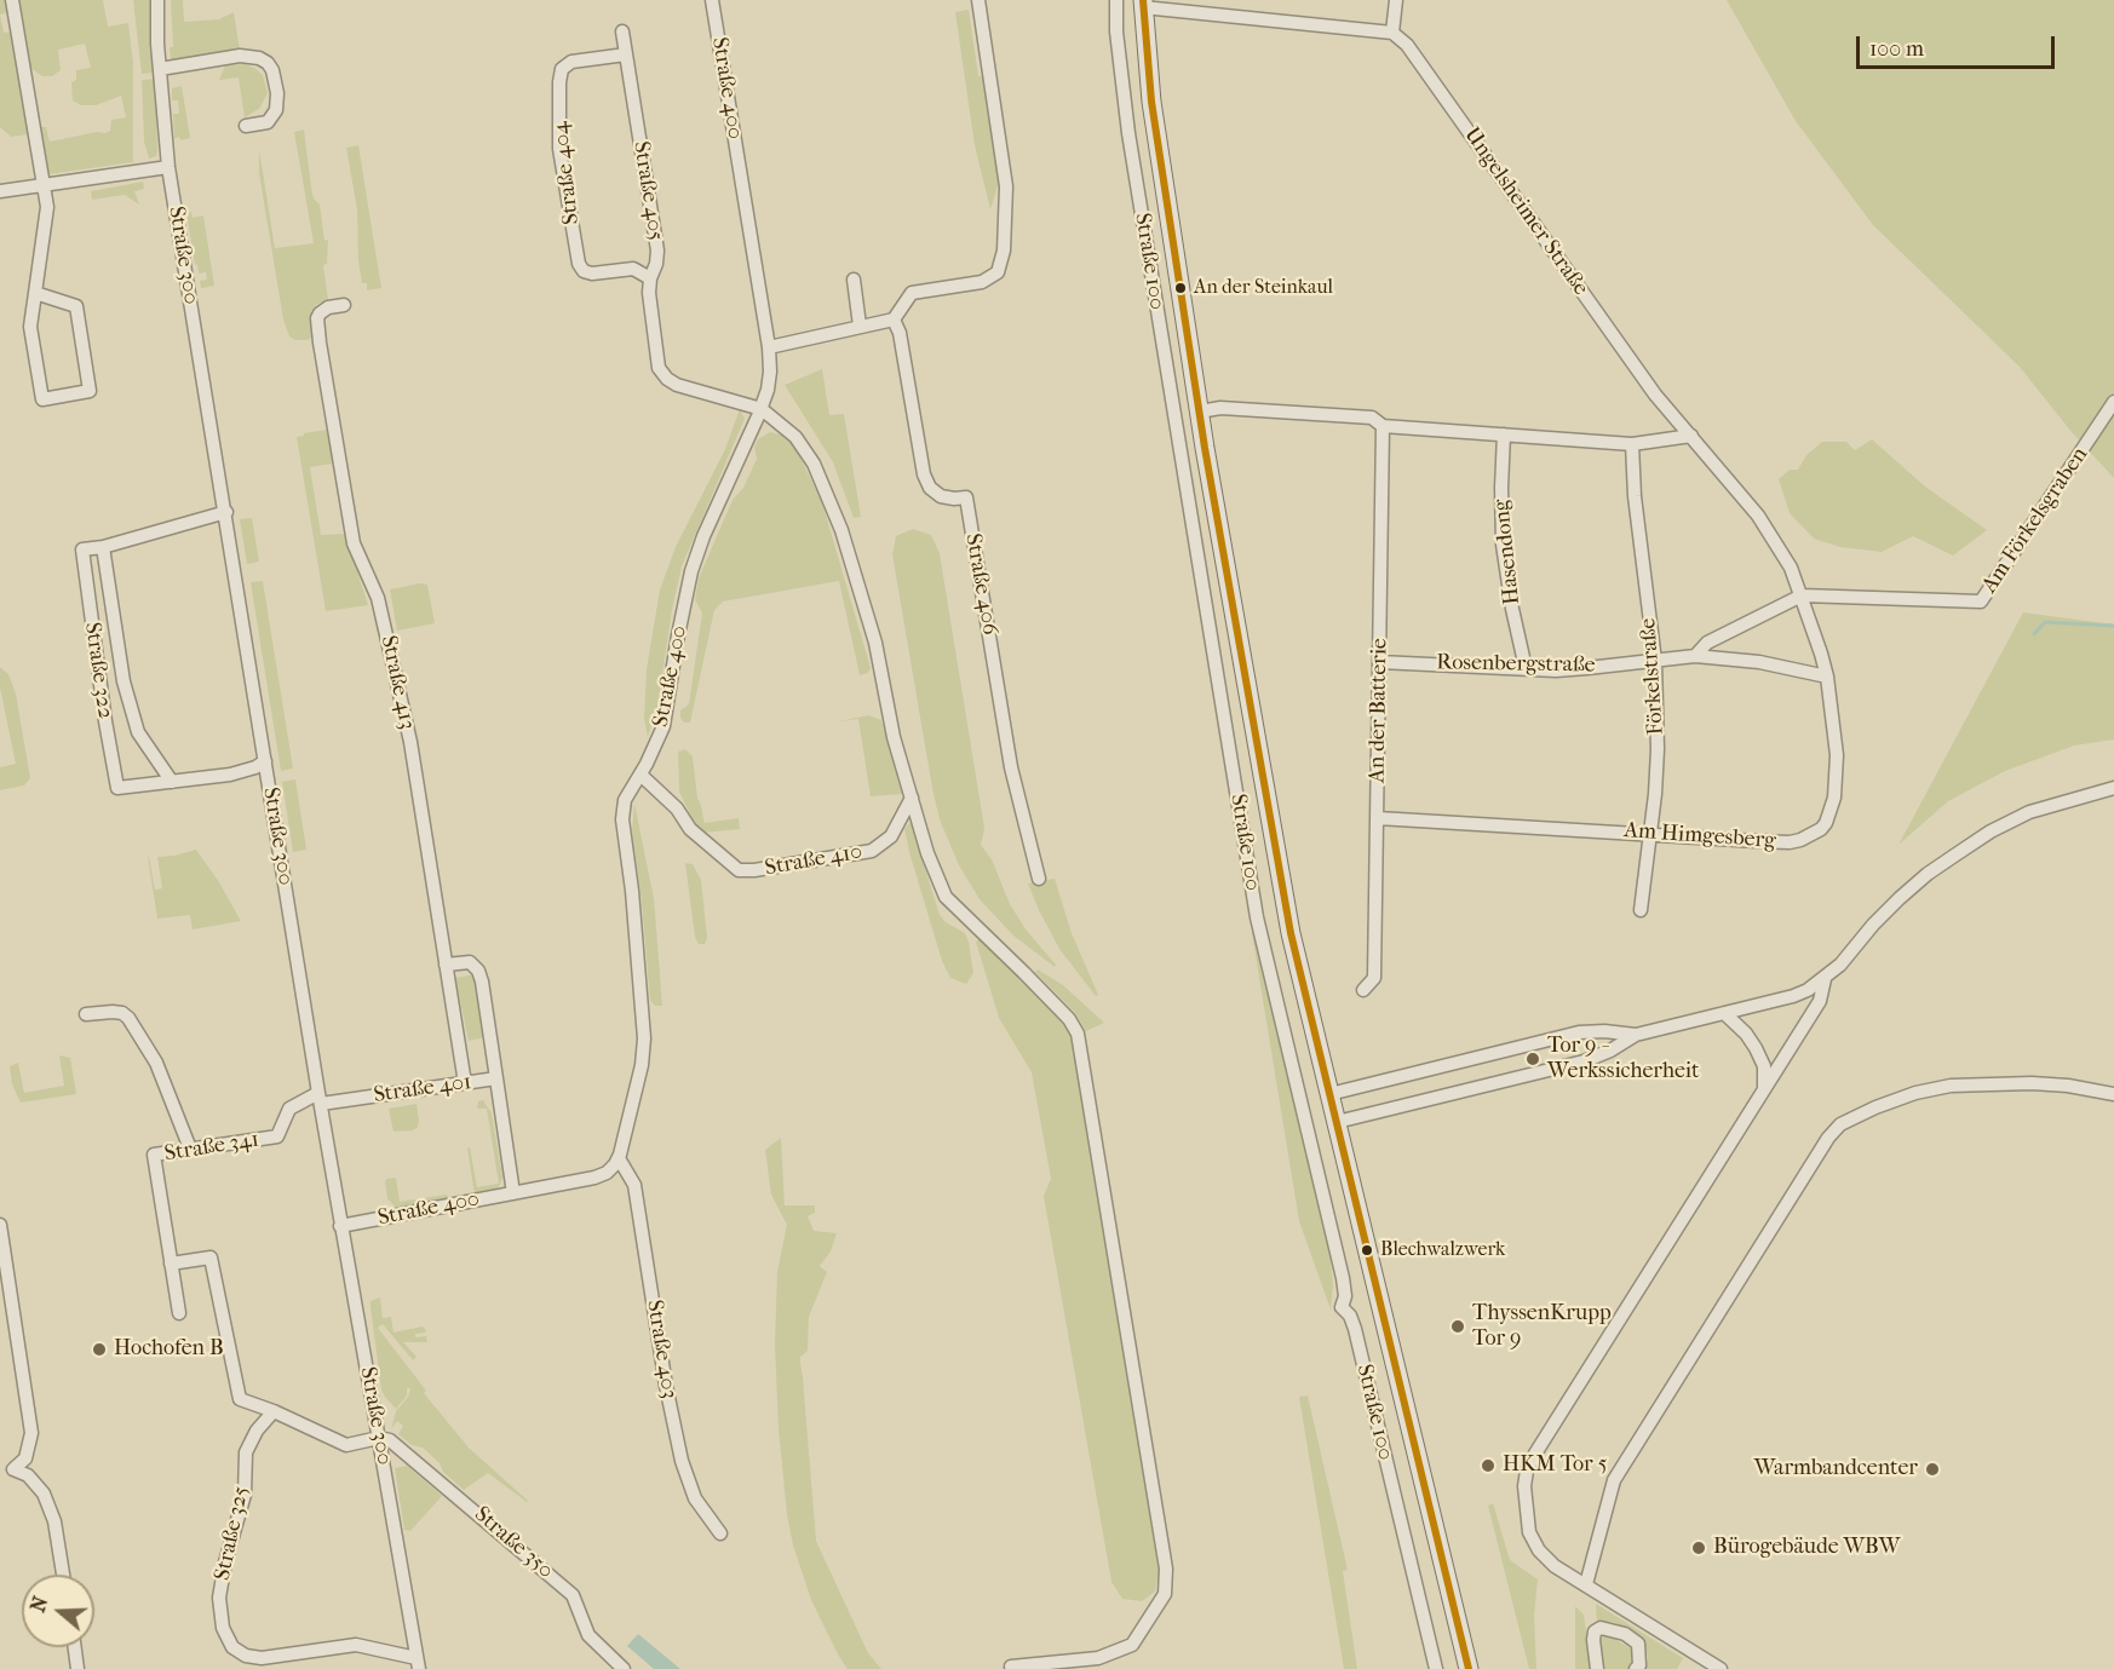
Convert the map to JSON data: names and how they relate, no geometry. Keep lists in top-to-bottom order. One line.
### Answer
{"streets":{"street":["Straße 400","Straße 404","Straße 405","Ungelsheimer Straße","Straße 300","Straße 100","Am Förkelsgraben","Hasendong","Straße 406","Rosenbergstraße","Straße 322","Förkelstraße","Straße 413","An der Batterie","Am Himgesberg","Straße 410","Straße 401","Straße 341","Straße 403","Straße 325","Straße 350"]},"crossings":[["Straße 400","Straße 405"],["Straße 400","Straße 300"],["Straße 400","Straße 410"],["Straße 400","Straße 401"],["Straße 400","Straße 403"],["Straße 404","Straße 405"],["Ungelsheimer Straße","Am Förkelsgraben"],["Ungelsheimer Straße","Am Himgesberg"],["Straße 300","Straße 322"],["Straße 300","Straße 401"],["Straße 300","Straße 341"],["Straße 300","Straße 325"],["Straße 300","Straße 350"],["Am Förkelsgraben","Am Himgesberg"],["Hasendong","Rosenbergstraße"],["Rosenbergstraße","Förkelstraße"],["Rosenbergstraße","An der Batterie"],["Rosenbergstraße","Am Himgesberg"],["Förkelstraße","Am Himgesberg"],["Straße 413","Straße 401"],["An der Batterie","Am Himgesberg"],["Straße 401","Straße 341"]],"places":["An der Steinkaul","Tor 9 - Werkssicherheit","Blechwalzwerk","ThyssenKrupp Tor 9","Hochofen B","HKM Tor 5","Warmbandcenter","Bürogebäude WBW"],"scale_bar":"100 m","north":"left"}
